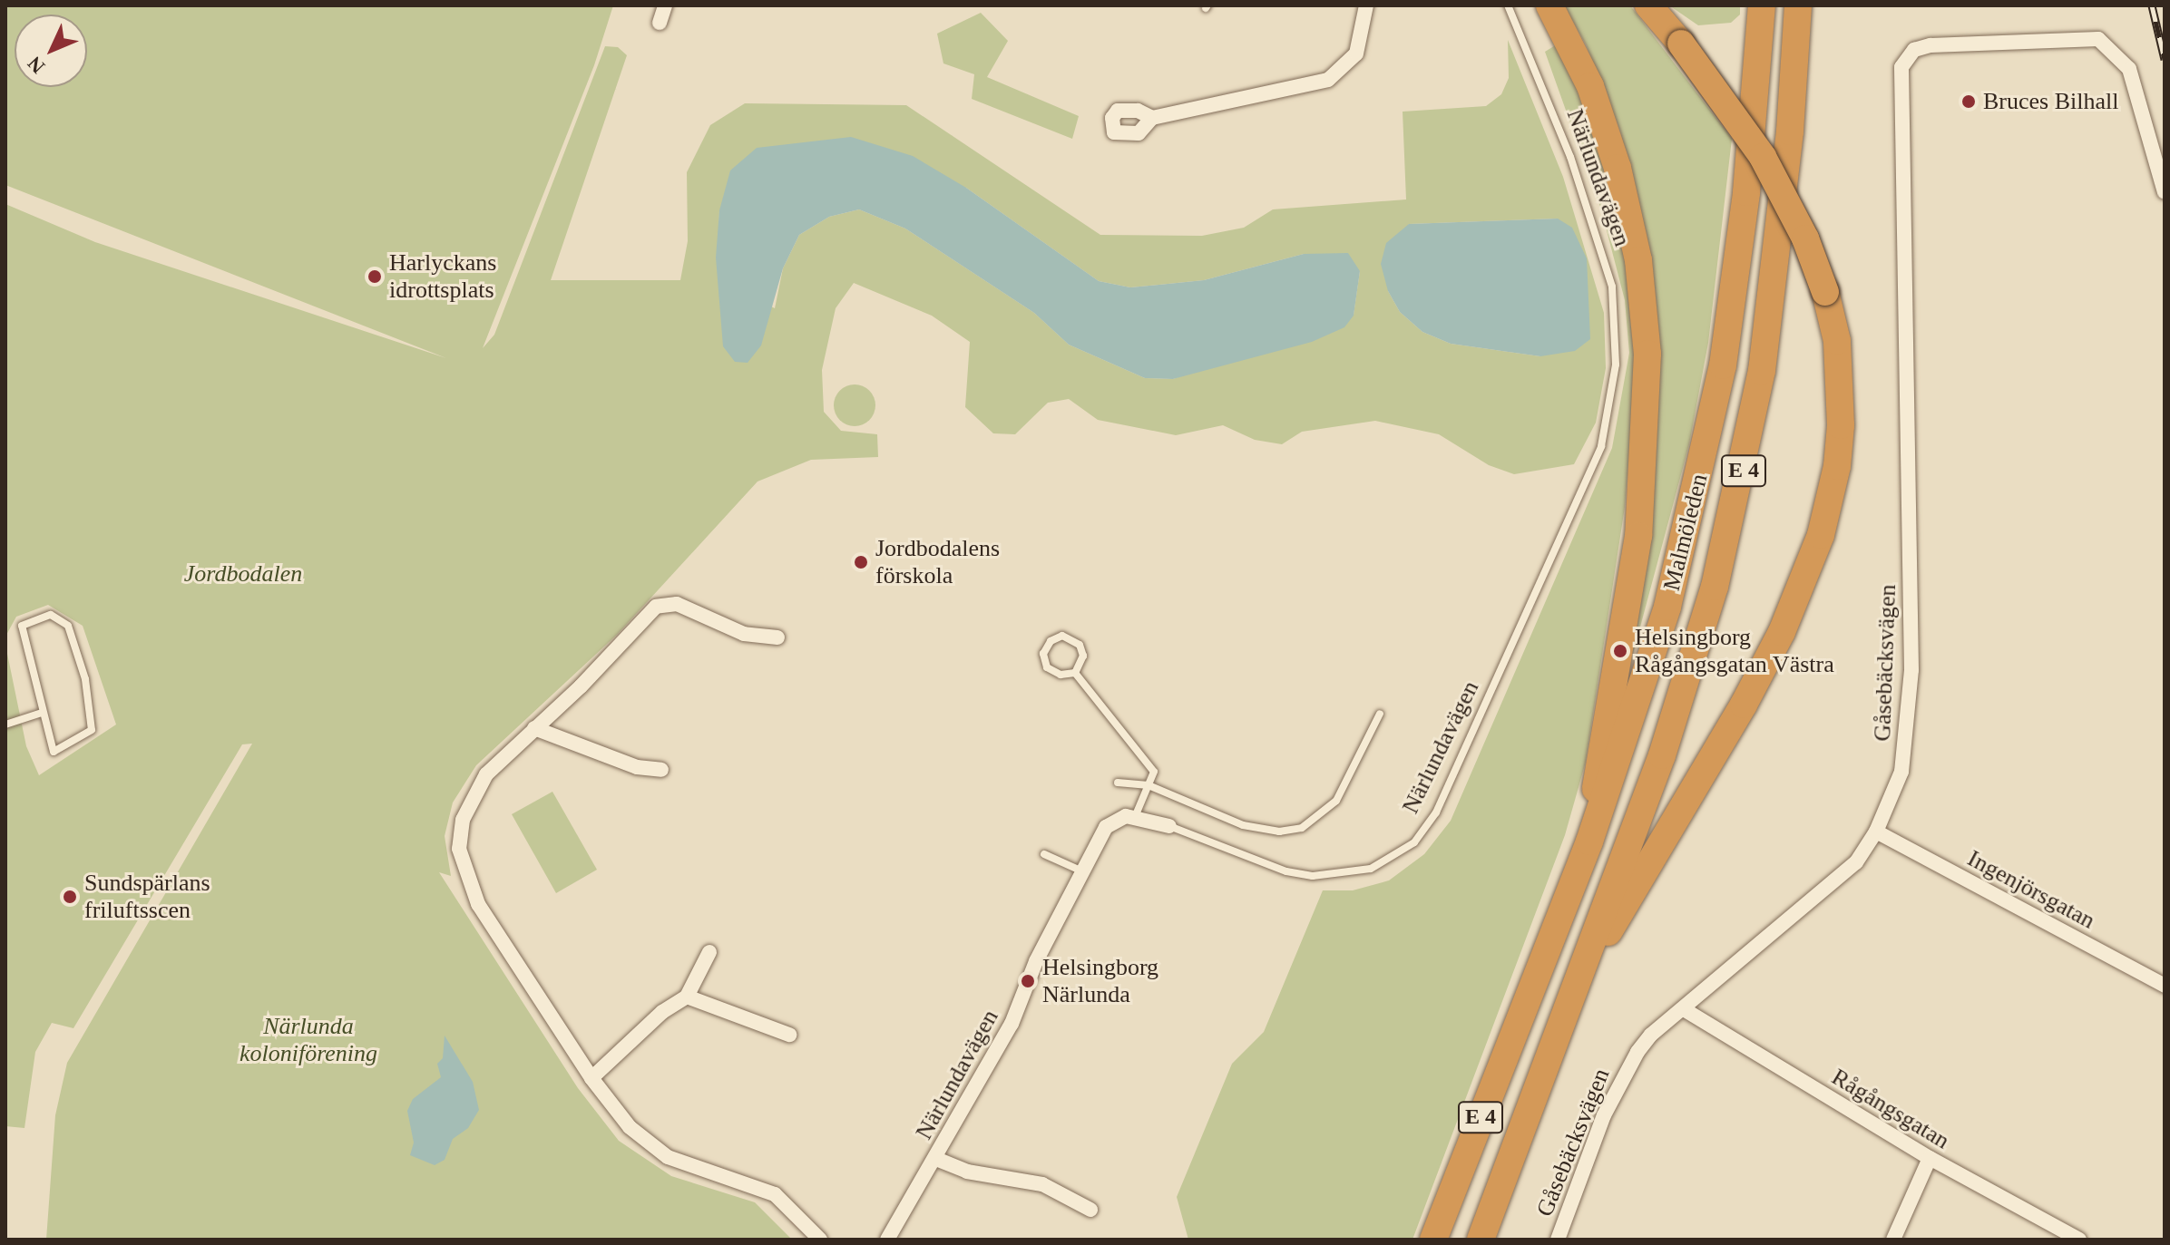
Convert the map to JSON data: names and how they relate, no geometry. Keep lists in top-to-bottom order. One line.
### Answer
{"streets":{"highway":["E 4","Malmöleden"],"street":["Närlundavägen","Gåsebäcksvägen","Ingenjörsgatan","Rågångsgatan"]},"crossings":[["Gåsebäcksvägen","Ingenjörsgatan"],["Gåsebäcksvägen","Rågångsgatan"]],"parks":["Jordbodalen","Närlunda koloniförening"],"places":["Bruces Bilhall","Harlyckans idrottsplats","Jordbodalens förskola","Helsingborg Rågångsgatan Västra","Sundspärlans friluftsscen","Helsingborg Närlunda"],"north":"bottom left"}
